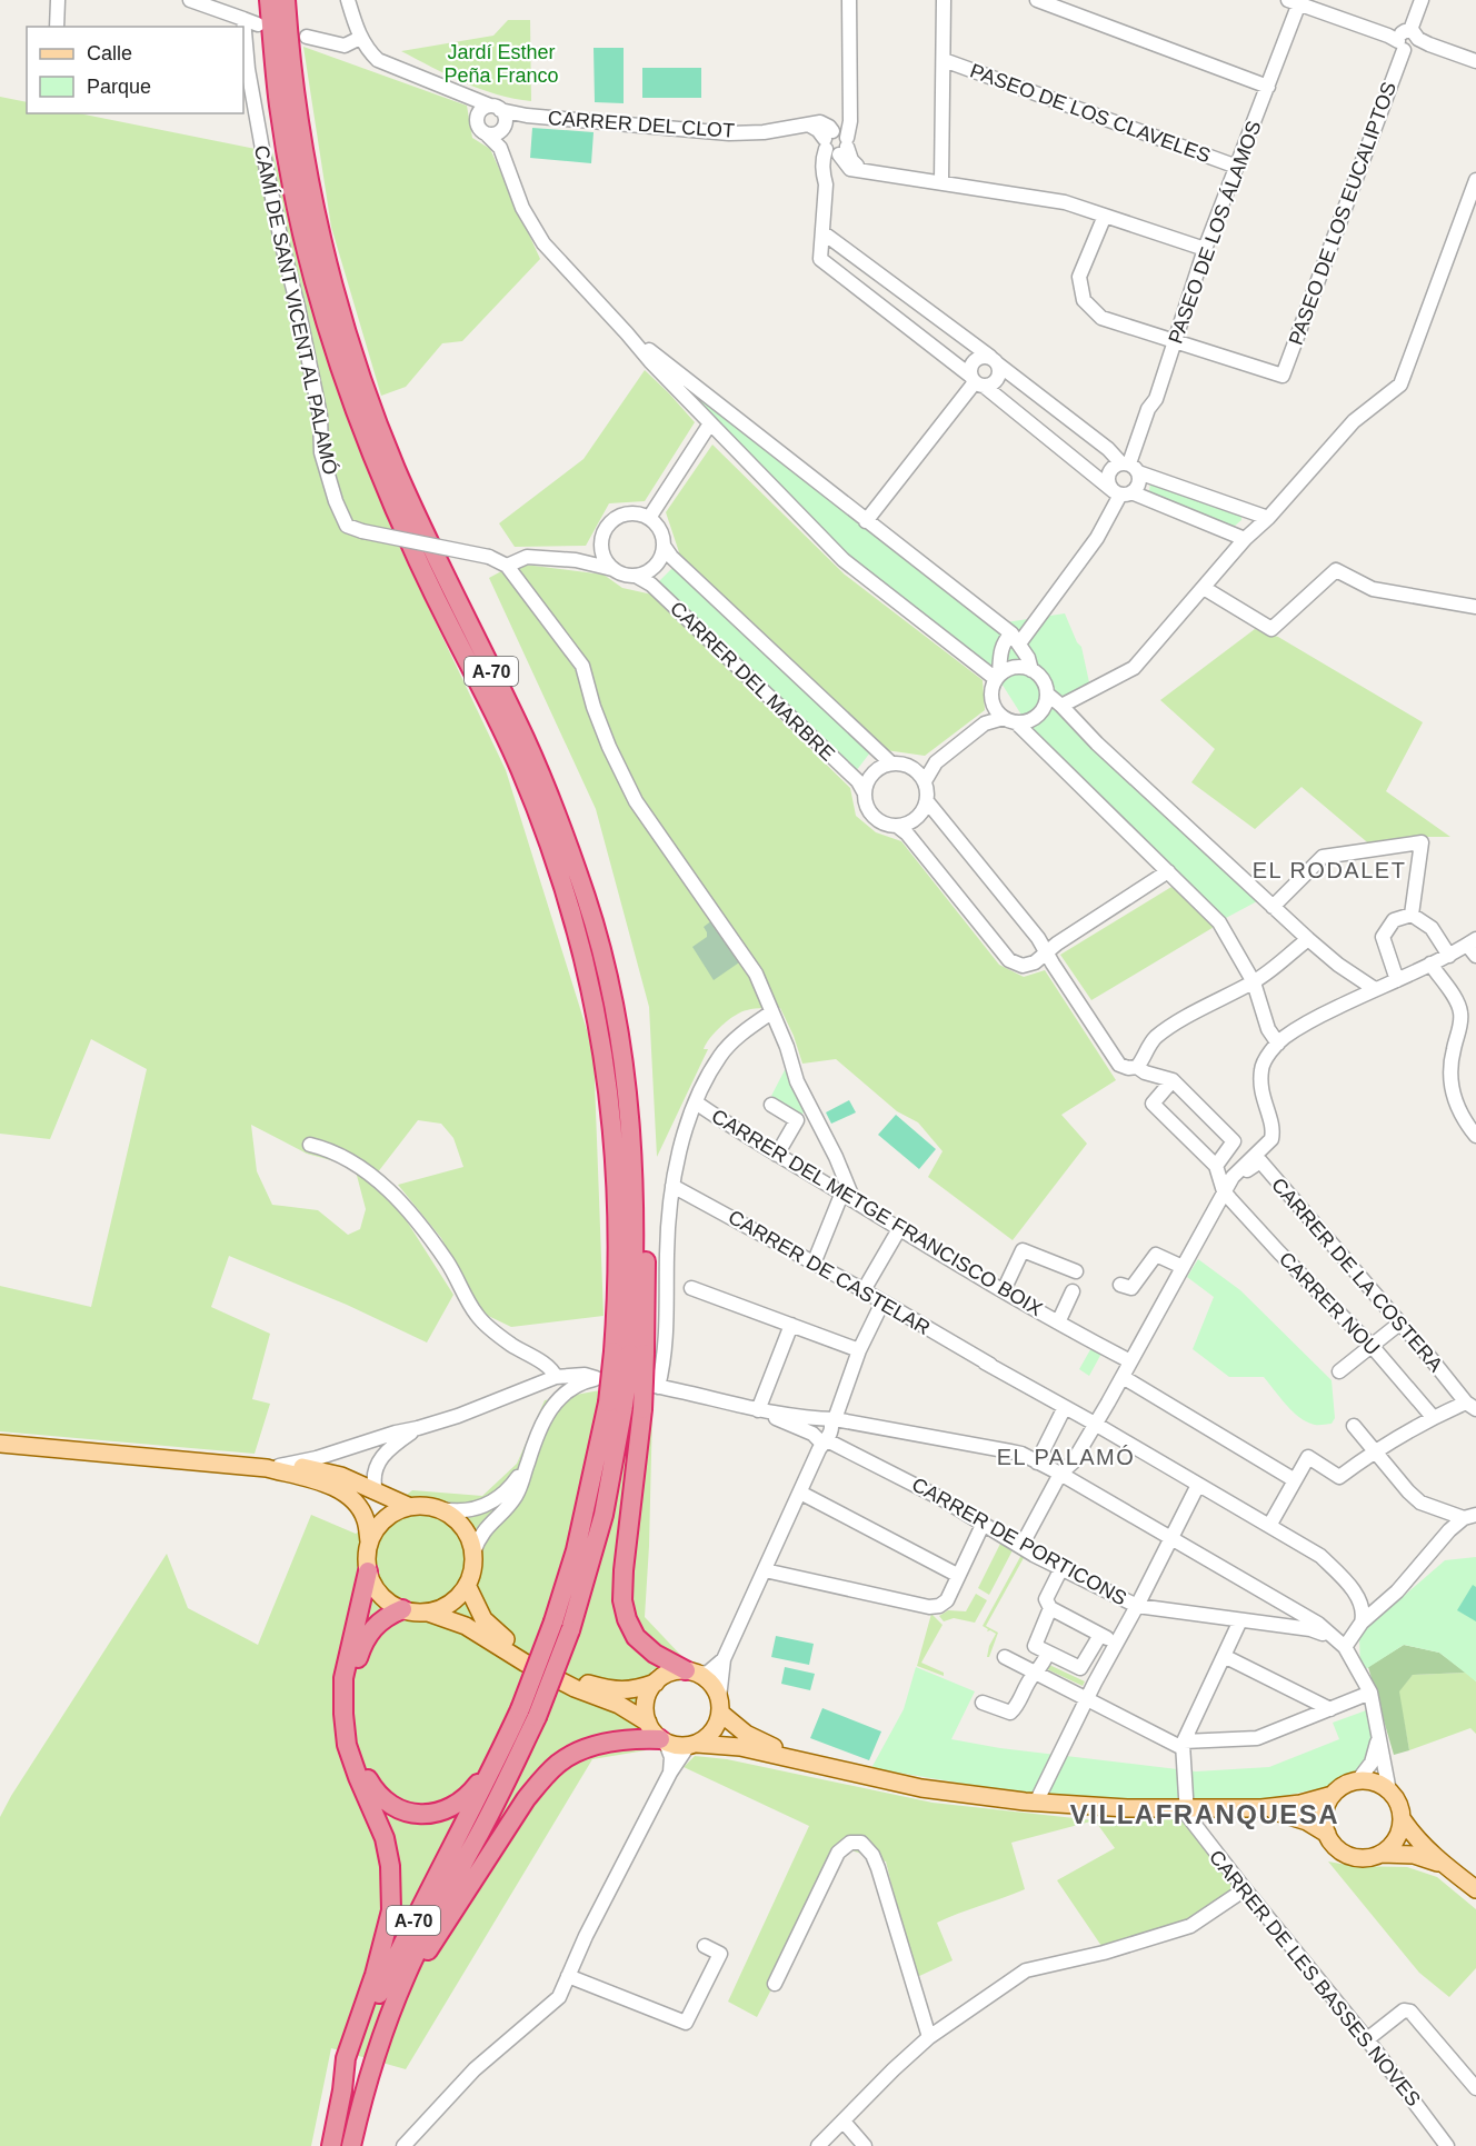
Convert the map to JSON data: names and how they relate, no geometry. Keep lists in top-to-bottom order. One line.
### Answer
{"streets":{"highway":["A-70"],"street":["PASEO DE LOS CLAVELES","CARRER DEL CLOT","PASEO DE LOS EUCALIPTOS","PASEO DE LOS ÁLAMOS","CAMÍ DE SANT VICENT AL PALAMÓ","CARRER DEL MARBRE","CARRER DEL METGE FRANCISCO BOIX","CARRER DE CASTELAR","CARRER DE LA COSTERA","CARRER NOU","CARRER DE PORTICONS","CARRER DE LES BASSES NOVES"]},"crossings":[["PASEO DE LOS CLAVELES","PASEO DE LOS ÁLAMOS"],["PASEO DE LOS EUCALIPTOS","PASEO DE LOS ÁLAMOS"],["CAMÍ DE SANT VICENT AL PALAMÓ","CARRER DEL METGE FRANCISCO BOIX"],["CARRER DE LA COSTERA","CARRER NOU"]],"districts":["EL RODALET","EL PALAMÓ","VILLAFRANQUESA"],"parks":["Jardí Esther Peña Franco"],"legend":["Calle","Parque"]}
